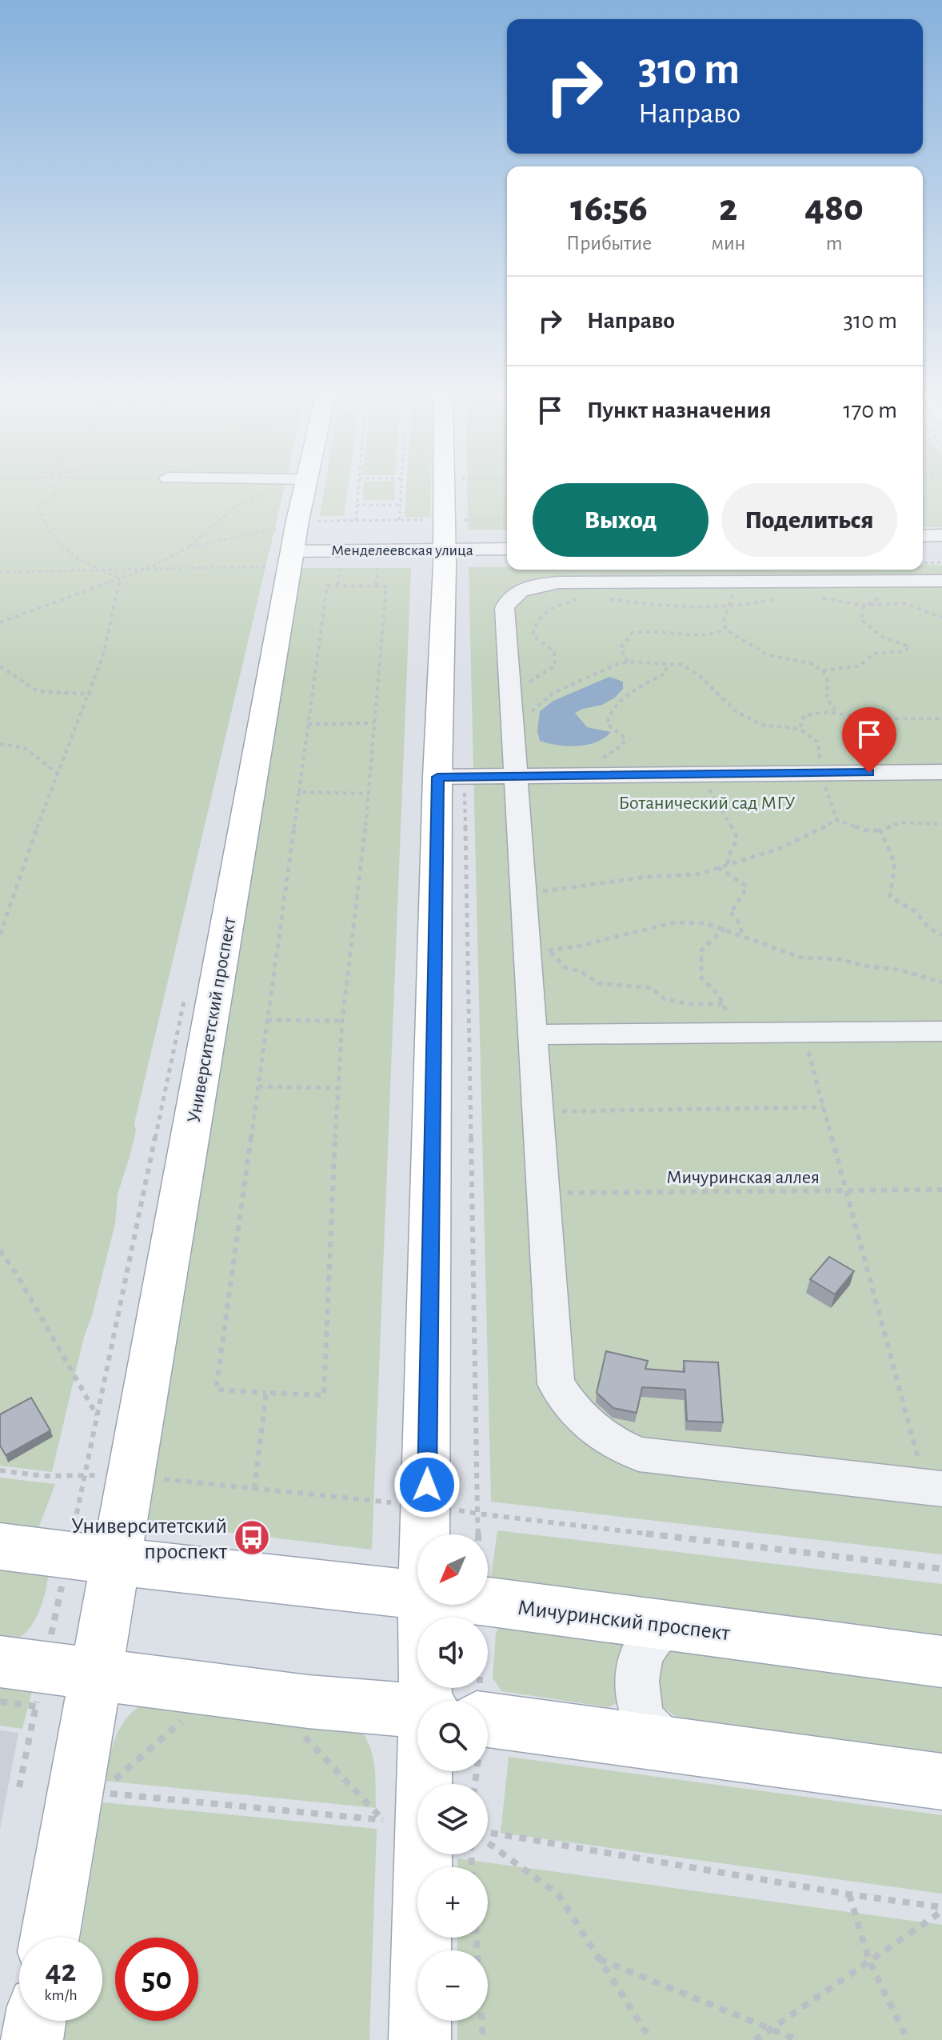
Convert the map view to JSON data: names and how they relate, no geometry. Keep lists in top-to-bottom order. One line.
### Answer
{"streets":{"main road":["Университетский проспект","Мичуринский проспект"],"street":["Менделеевская улица"],"path":["Мичуринская аллея"]},"crossings":[["Менделеевская улица","Университетский проспект"],["Университетский проспект","Мичуринский проспект"]],"parks":["Ботанический сад МГУ"],"places":{"bus stop":["Университетский проспект"]},"north":"bottom left","page":{"turn":["310 m","Направо"],"eta":["16:56","Прибытие","2","мин","480","m"],"list":[{"name":"Направо","value":"310 m"},{"name":"Пункт назначения","value":"170 m"}],"buttons":["Выход","Поделиться"],"map_buttons":["+","−"],"speed":"42 km/h","limit":"50"}}
